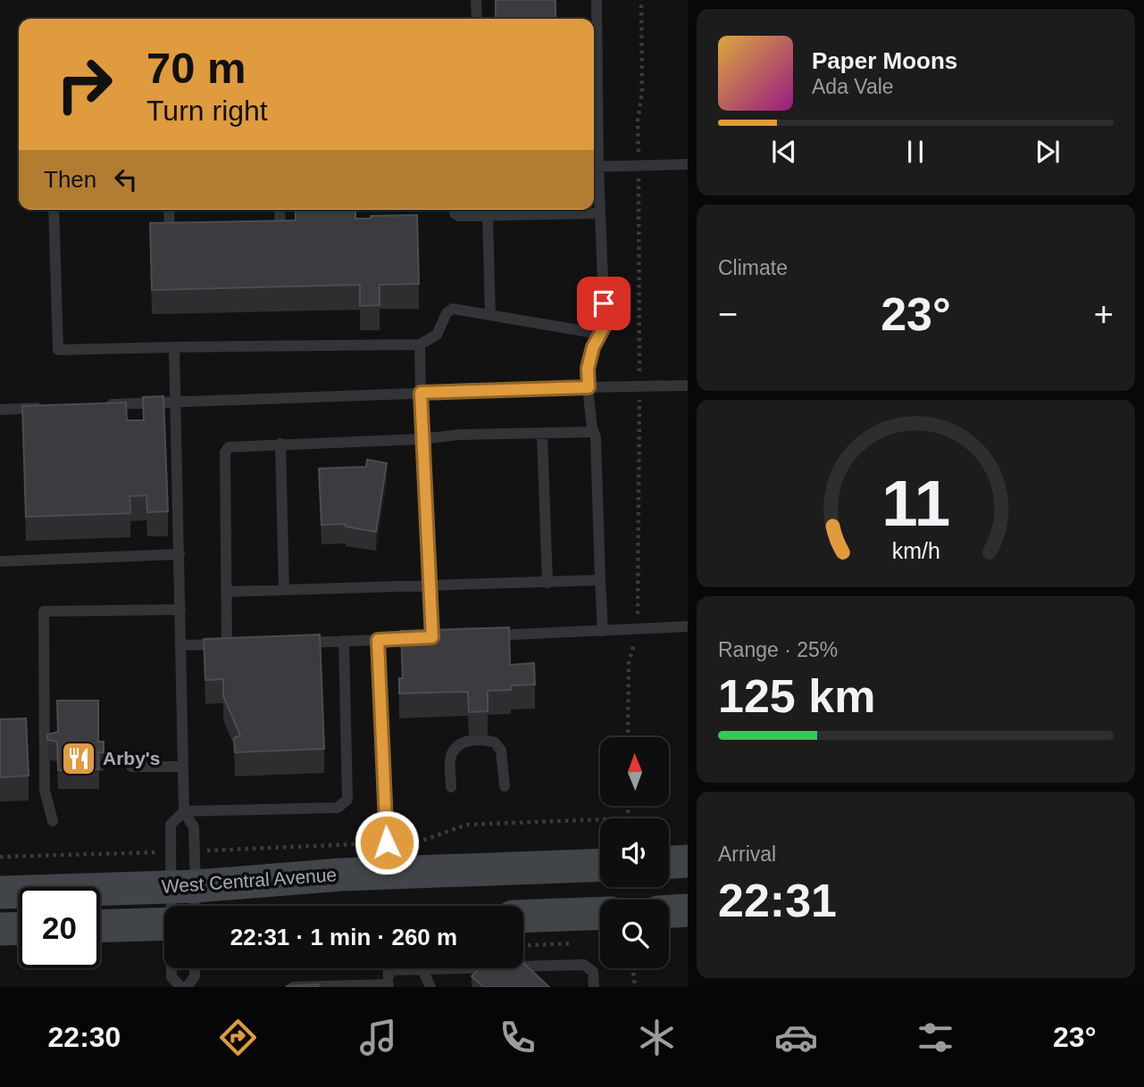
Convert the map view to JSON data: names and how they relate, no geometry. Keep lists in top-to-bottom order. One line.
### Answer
{"streets":{"main road":["West Central Avenue"]},"places":{"restaurant":["Arby's"]},"north":"top","page":{"turn":["70 m","Turn right"],"song":["Paper Moons","Ada Vale"],"then":"Then","tile":["Climate",["Range · 25%","125 km"],["Arrival","22:31"]],"heat":["−","23°","+"],"limit":"20","trip":"22:31 · 1 min · 260 m","tabs":["22:30","23°"],"gauge":["11","km/h"]}}
